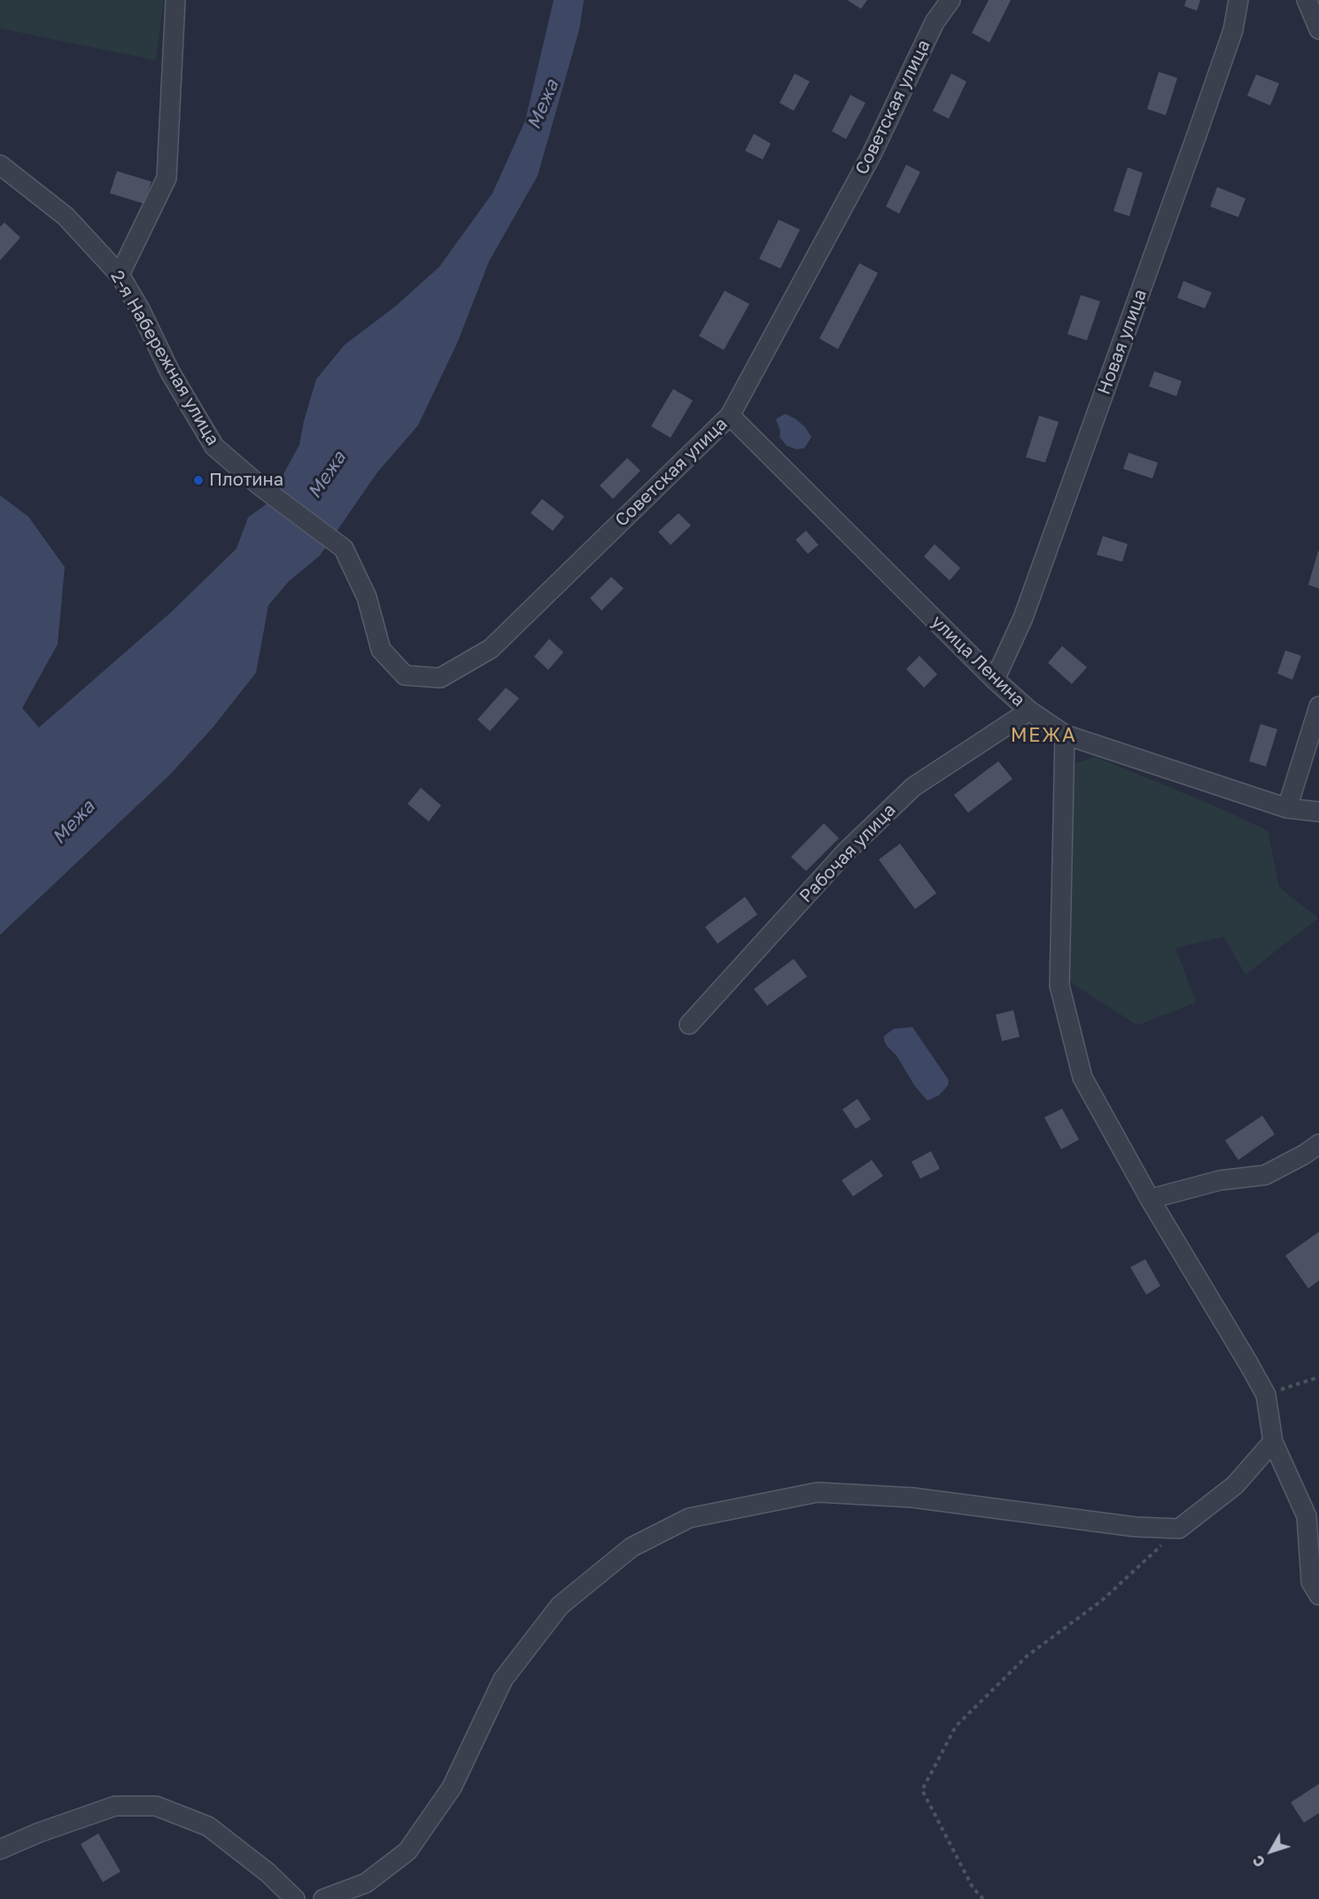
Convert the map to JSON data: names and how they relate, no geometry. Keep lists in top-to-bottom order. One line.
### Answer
{"streets":{"street":["Советская улица","Новая улица","2-я Набережная улица","улица Ленина","Рабочая улица"]},"crossings":[["Советская улица","2-я Набережная улица"],["Советская улица","улица Ленина"],["Новая улица","улица Ленина"],["улица Ленина","Рабочая улица"]],"districts":["МЕЖА"],"water":["Межа"],"places":["Плотина"],"north":"bottom left"}
